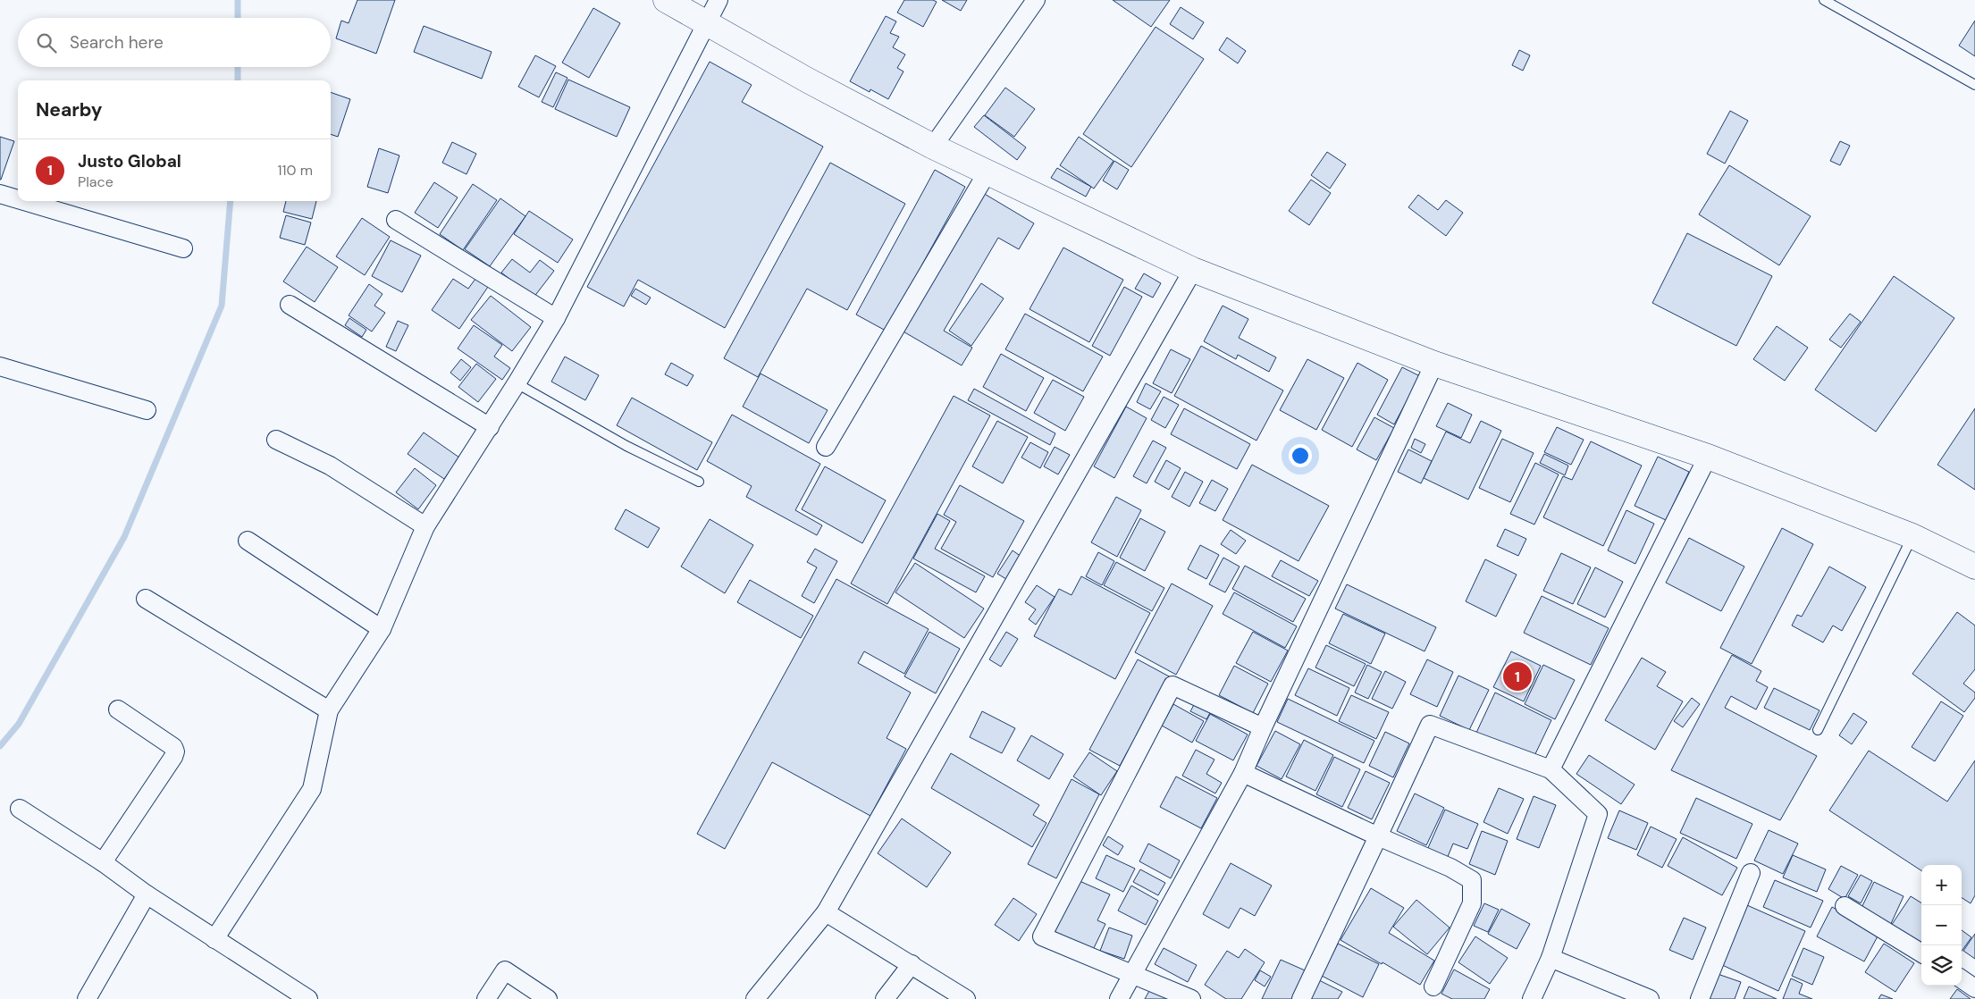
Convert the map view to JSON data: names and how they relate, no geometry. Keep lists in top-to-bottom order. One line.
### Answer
{"page":{"search":"Search here","heading":"Nearby","list":[{"mark":"1","name":"Justo Global","note":"Place","value":"110 m"}],"pins":"1","map_buttons":["+","−"]}}
